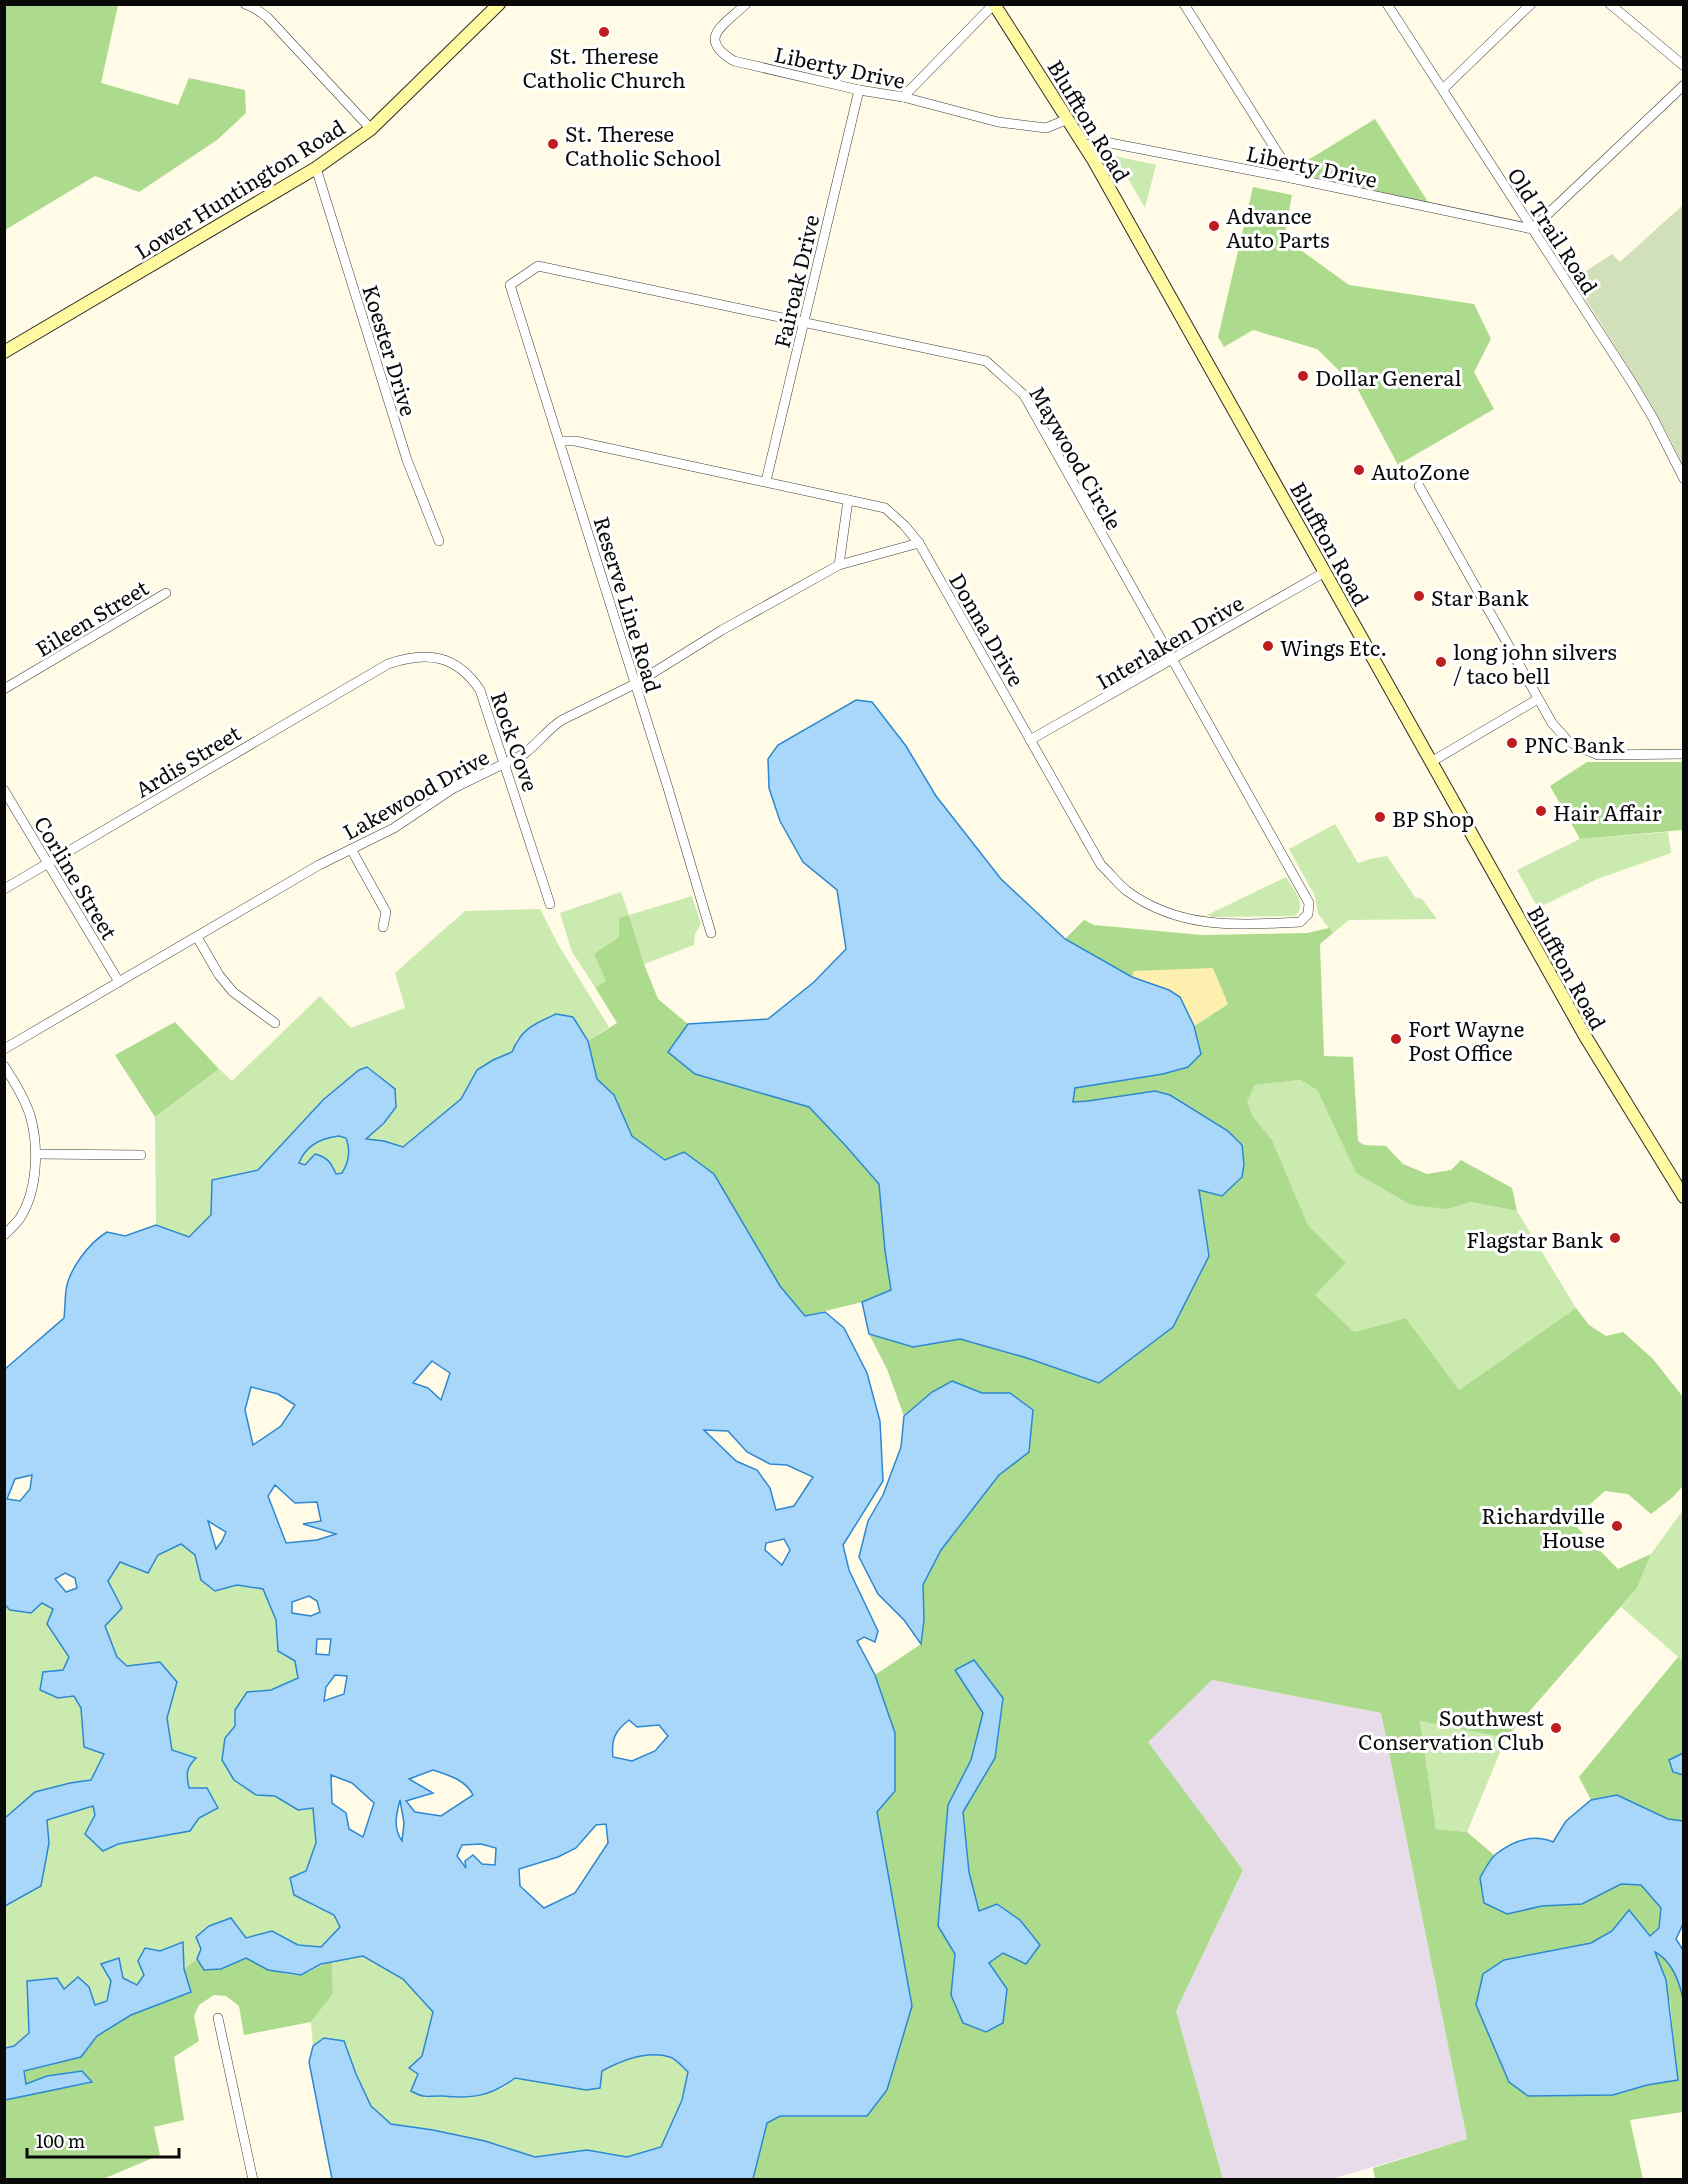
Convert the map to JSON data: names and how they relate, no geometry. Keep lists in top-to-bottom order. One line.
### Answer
{"streets":{"main road":["Bluffton Road","Lower Huntington Road"],"street":["Liberty Drive","Old Trail Road","Fairoak Drive","Koester Drive","Maywood Circle","Reserve Line Road","Eileen Street","Donna Drive","Interlaken Drive","Rock Cove","Ardis Street","Lakewood Drive","Corline Street"]},"crossings":[["Liberty Drive","Bluffton Road"],["Liberty Drive","Old Trail Road"],["Liberty Drive","Fairoak Drive"],["Bluffton Road","Interlaken Drive"],["Lower Huntington Road","Koester Drive"],["Fairoak Drive","Maywood Circle"],["Fairoak Drive","Donna Drive"],["Maywood Circle","Reserve Line Road"],["Maywood Circle","Donna Drive"],["Maywood Circle","Interlaken Drive"],["Reserve Line Road","Donna Drive"],["Reserve Line Road","Lakewood Drive"],["Donna Drive","Interlaken Drive"],["Donna Drive","Lakewood Drive"],["Rock Cove","Ardis Street"],["Rock Cove","Lakewood Drive"],["Ardis Street","Corline Street"],["Lakewood Drive","Corline Street"]],"places":["St. Therese Catholic Church","St. Therese Catholic School","Advance Auto Parts","Dollar General","AutoZone","Star Bank","Wings Etc.","long john silvers / taco bell","PNC Bank","Hair Affair","BP Shop","Fort Wayne Post Office","Flagstar Bank","Richardville House","Southwest Conservation Club"],"scale_bar":"100 m"}
